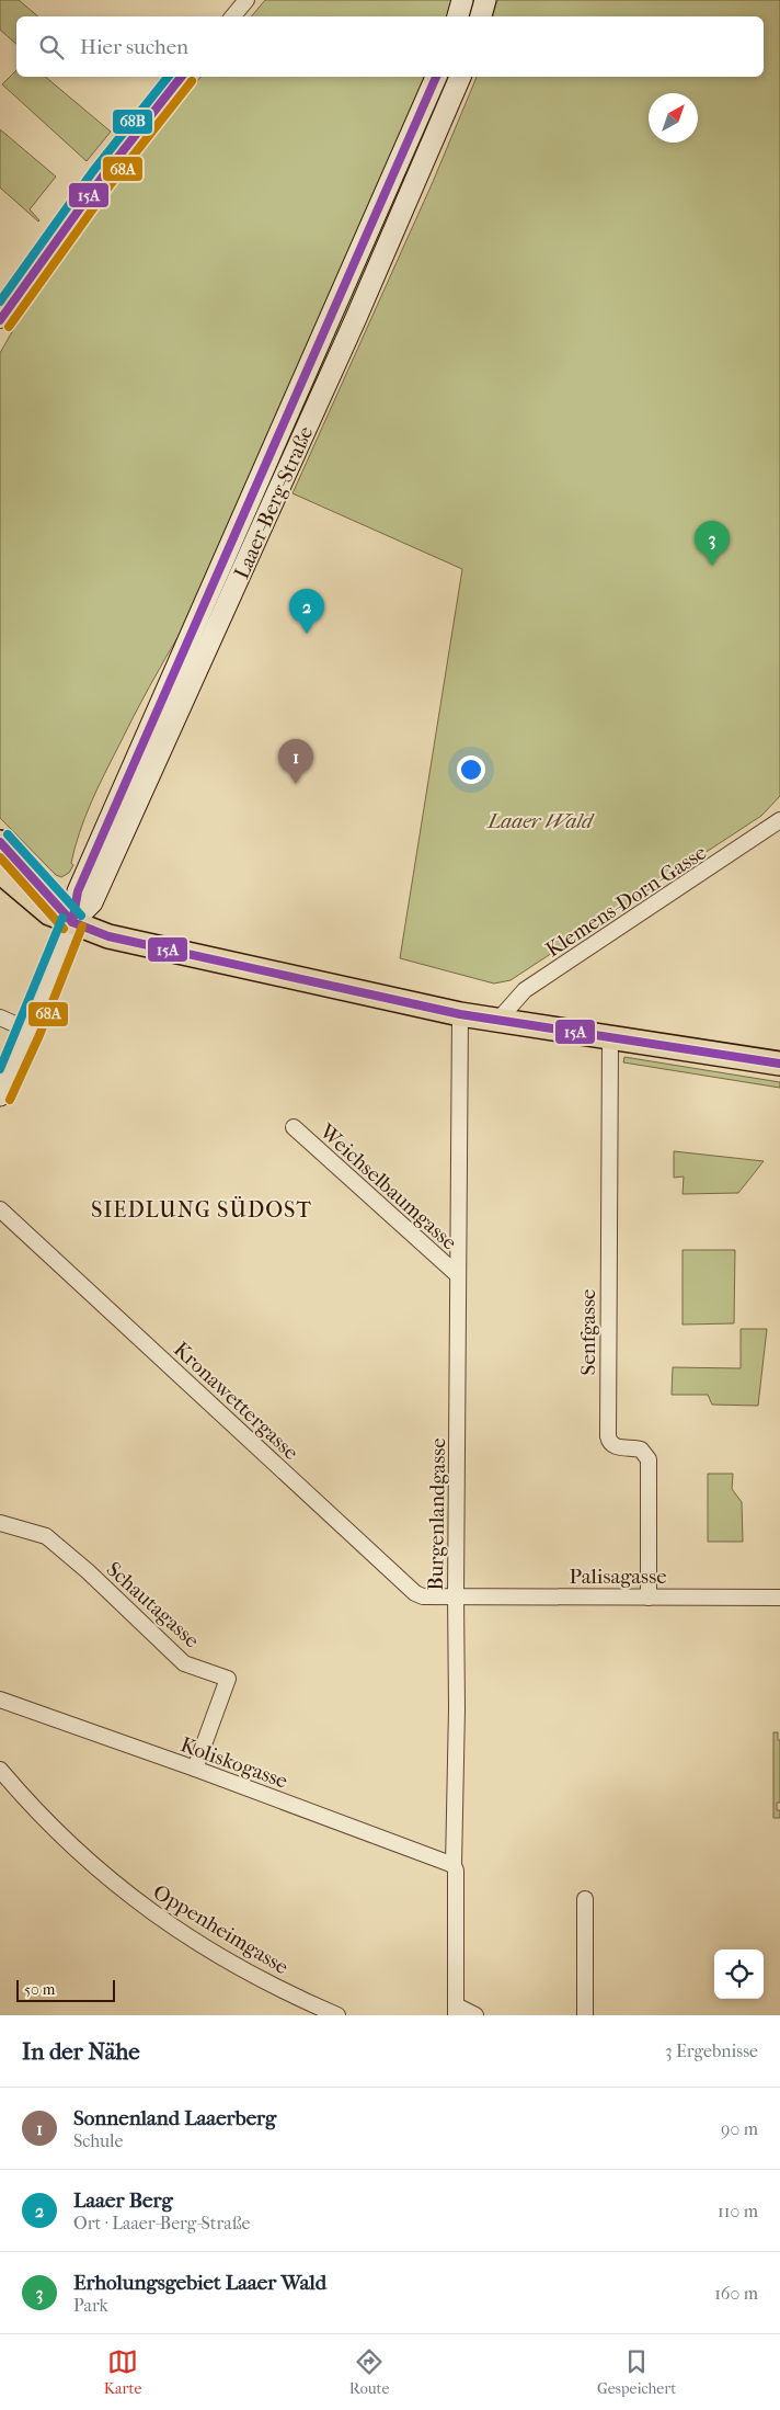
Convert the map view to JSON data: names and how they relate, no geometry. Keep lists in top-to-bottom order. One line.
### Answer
{"streets":{"main road":["Laaer-Berg-Straße"],"street":["Klemens-Dorn-Gasse","Weichselbaumgasse","Senfgasse","Kronawettergasse","Burgenlandgasse","Palisagasse","Schautagasse","Koliskogasse","Oppenheimgasse"]},"crossings":[["Weichselbaumgasse","Burgenlandgasse"],["Senfgasse","Palisagasse"],["Kronawettergasse","Burgenlandgasse"],["Kronawettergasse","Palisagasse"],["Burgenlandgasse","Palisagasse"],["Burgenlandgasse","Koliskogasse"],["Schautagasse","Koliskogasse"]],"districts":["SIEDLUNG SÜDOST"],"parks":["Laaer Wald"],"lines":["transit line 15A","transit line 68B","transit line 68A"],"scale_bar":"50 m","north":"top right","page":{"search":"Hier suchen","pins":["3","2","1"],"scale":"50 m","heading":["In der Nähe","3 Ergebnisse"],"list":[{"mark":"1","name":"Sonnenland Laaerberg","note":"Schule","value":"90 m"},{"mark":"2","name":"Laaer Berg","note":"Ort · Laaer-Berg-Straße","value":"110 m"},{"mark":"3","name":"Erholungsgebiet Laaer Wald","note":"Park","value":"160 m"}],"nav":["Karte","Route","Gespeichert"]}}
